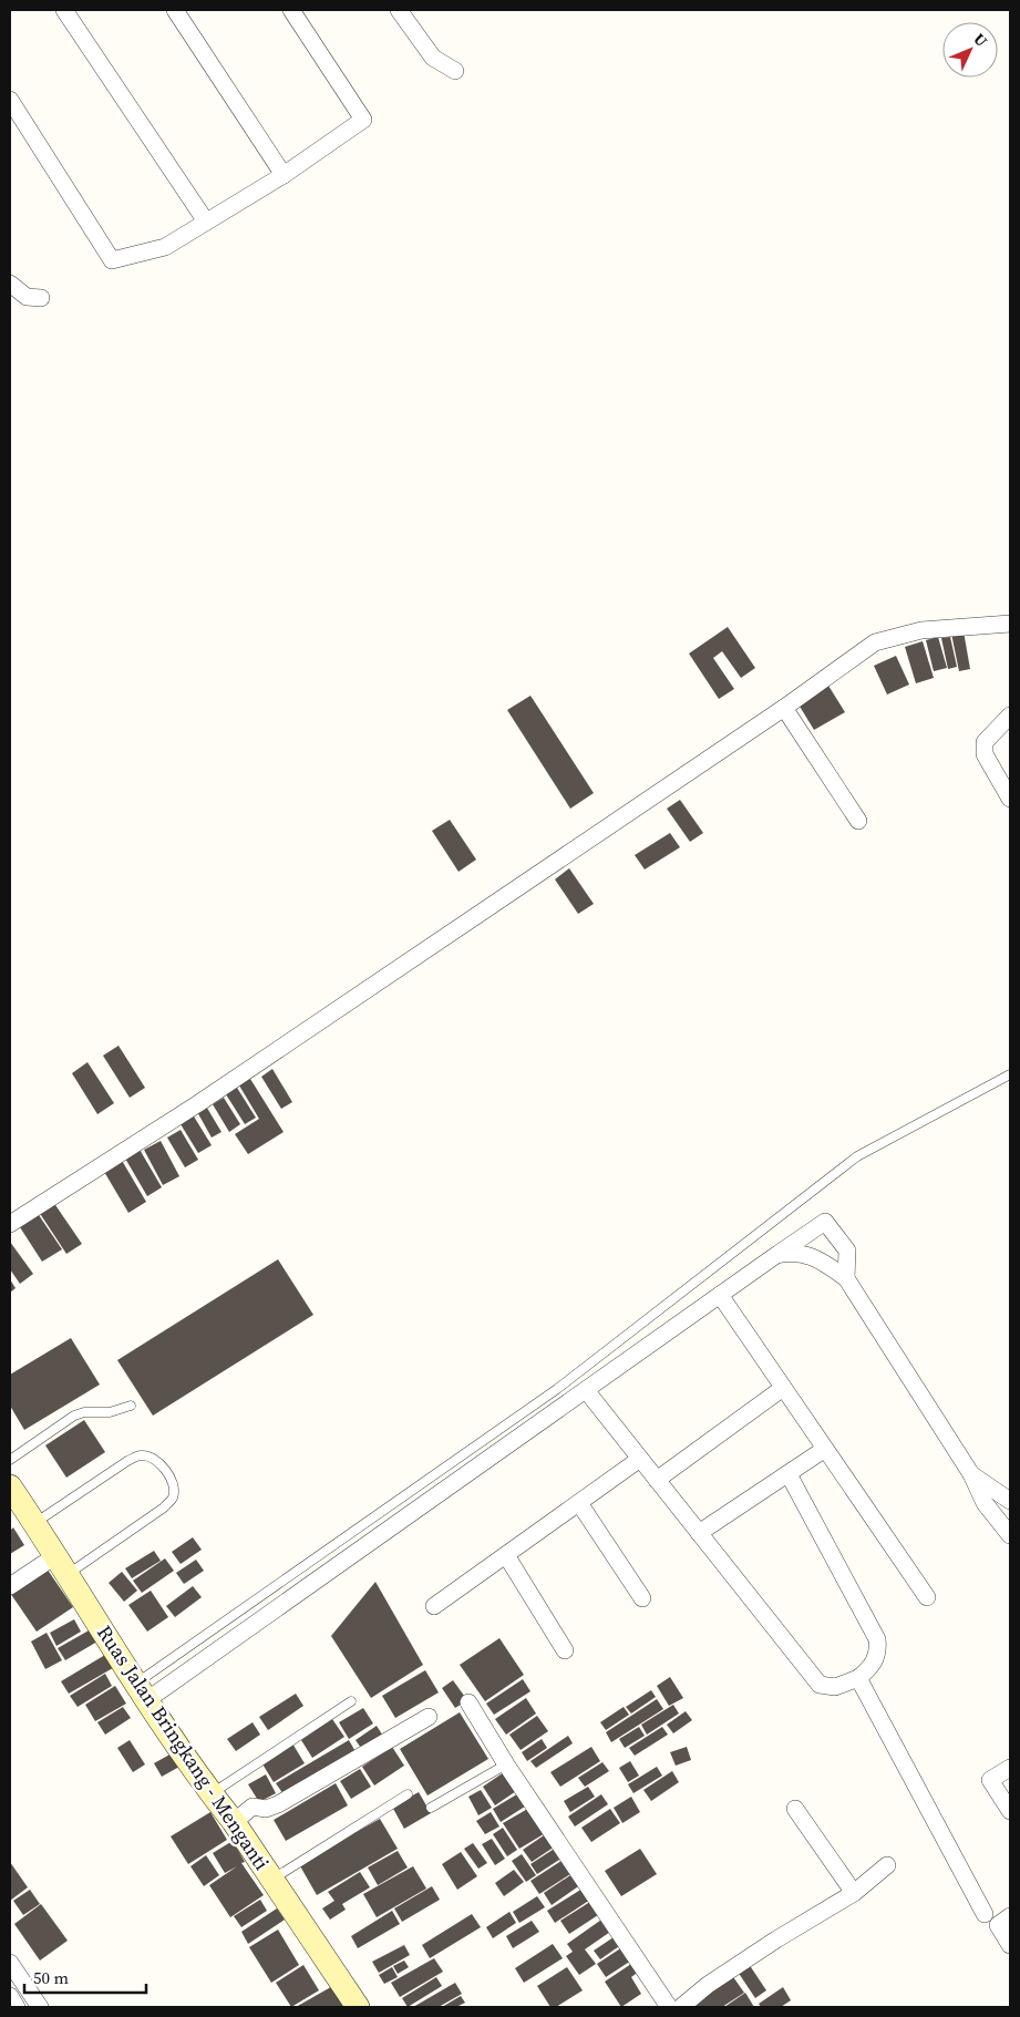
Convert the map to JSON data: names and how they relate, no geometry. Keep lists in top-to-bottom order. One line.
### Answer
{"streets":{"main road":["Ruas Jalan Bringkang - Menganti"]},"scale_bar":"50 m","north":"top right"}
